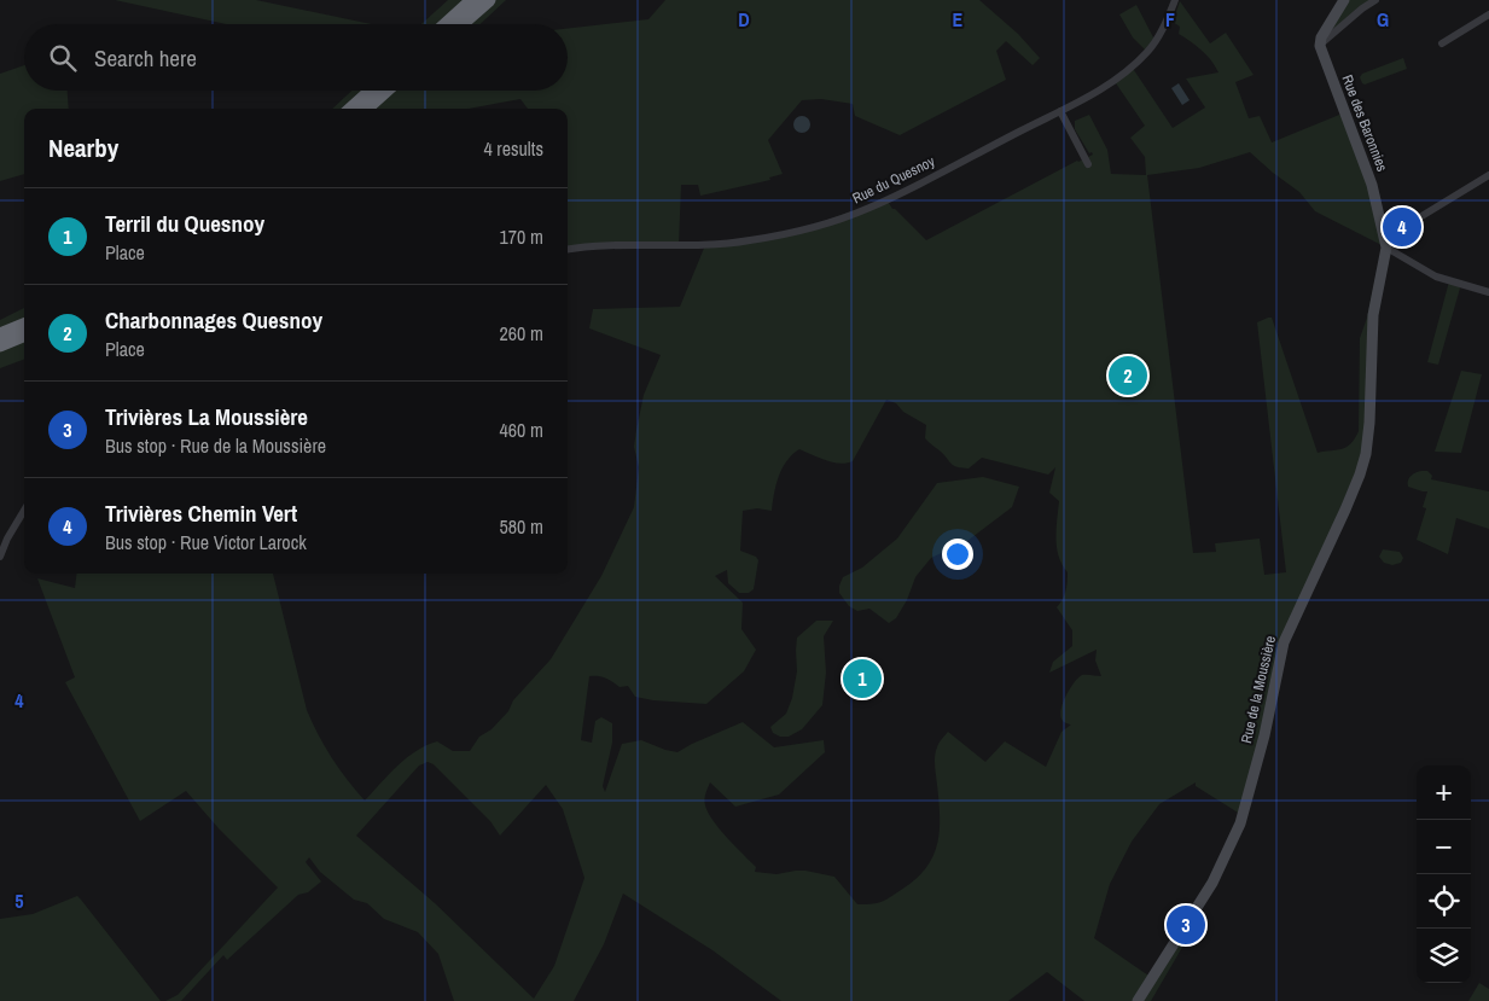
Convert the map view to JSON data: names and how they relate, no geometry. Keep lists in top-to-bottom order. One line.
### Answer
{"streets":{"street":["Rue des Baronnies","Rue du Quesnoy","Rue de la Moussière"]},"crossings":[["Rue des Baronnies","Rue de la Moussière"]],"page":{"search":"Search here","heading":["Nearby","4 results"],"list":[{"mark":"1","name":"Terril du Quesnoy","note":"Place","value":"170 m"},{"mark":"2","name":"Charbonnages Quesnoy","note":"Place","value":"260 m"},{"mark":"3","name":"Trivières La Moussière","note":"Bus stop · Rue de la Moussière","value":"460 m"},{"mark":"4","name":"Trivières Chemin Vert","note":"Bus stop · Rue Victor Larock","value":"580 m"}],"pins":["4","2","1","3"],"map_buttons":["+","−"]},"grid":{"columns":["D","E","F","G"],"rows":["4","5"]}}
